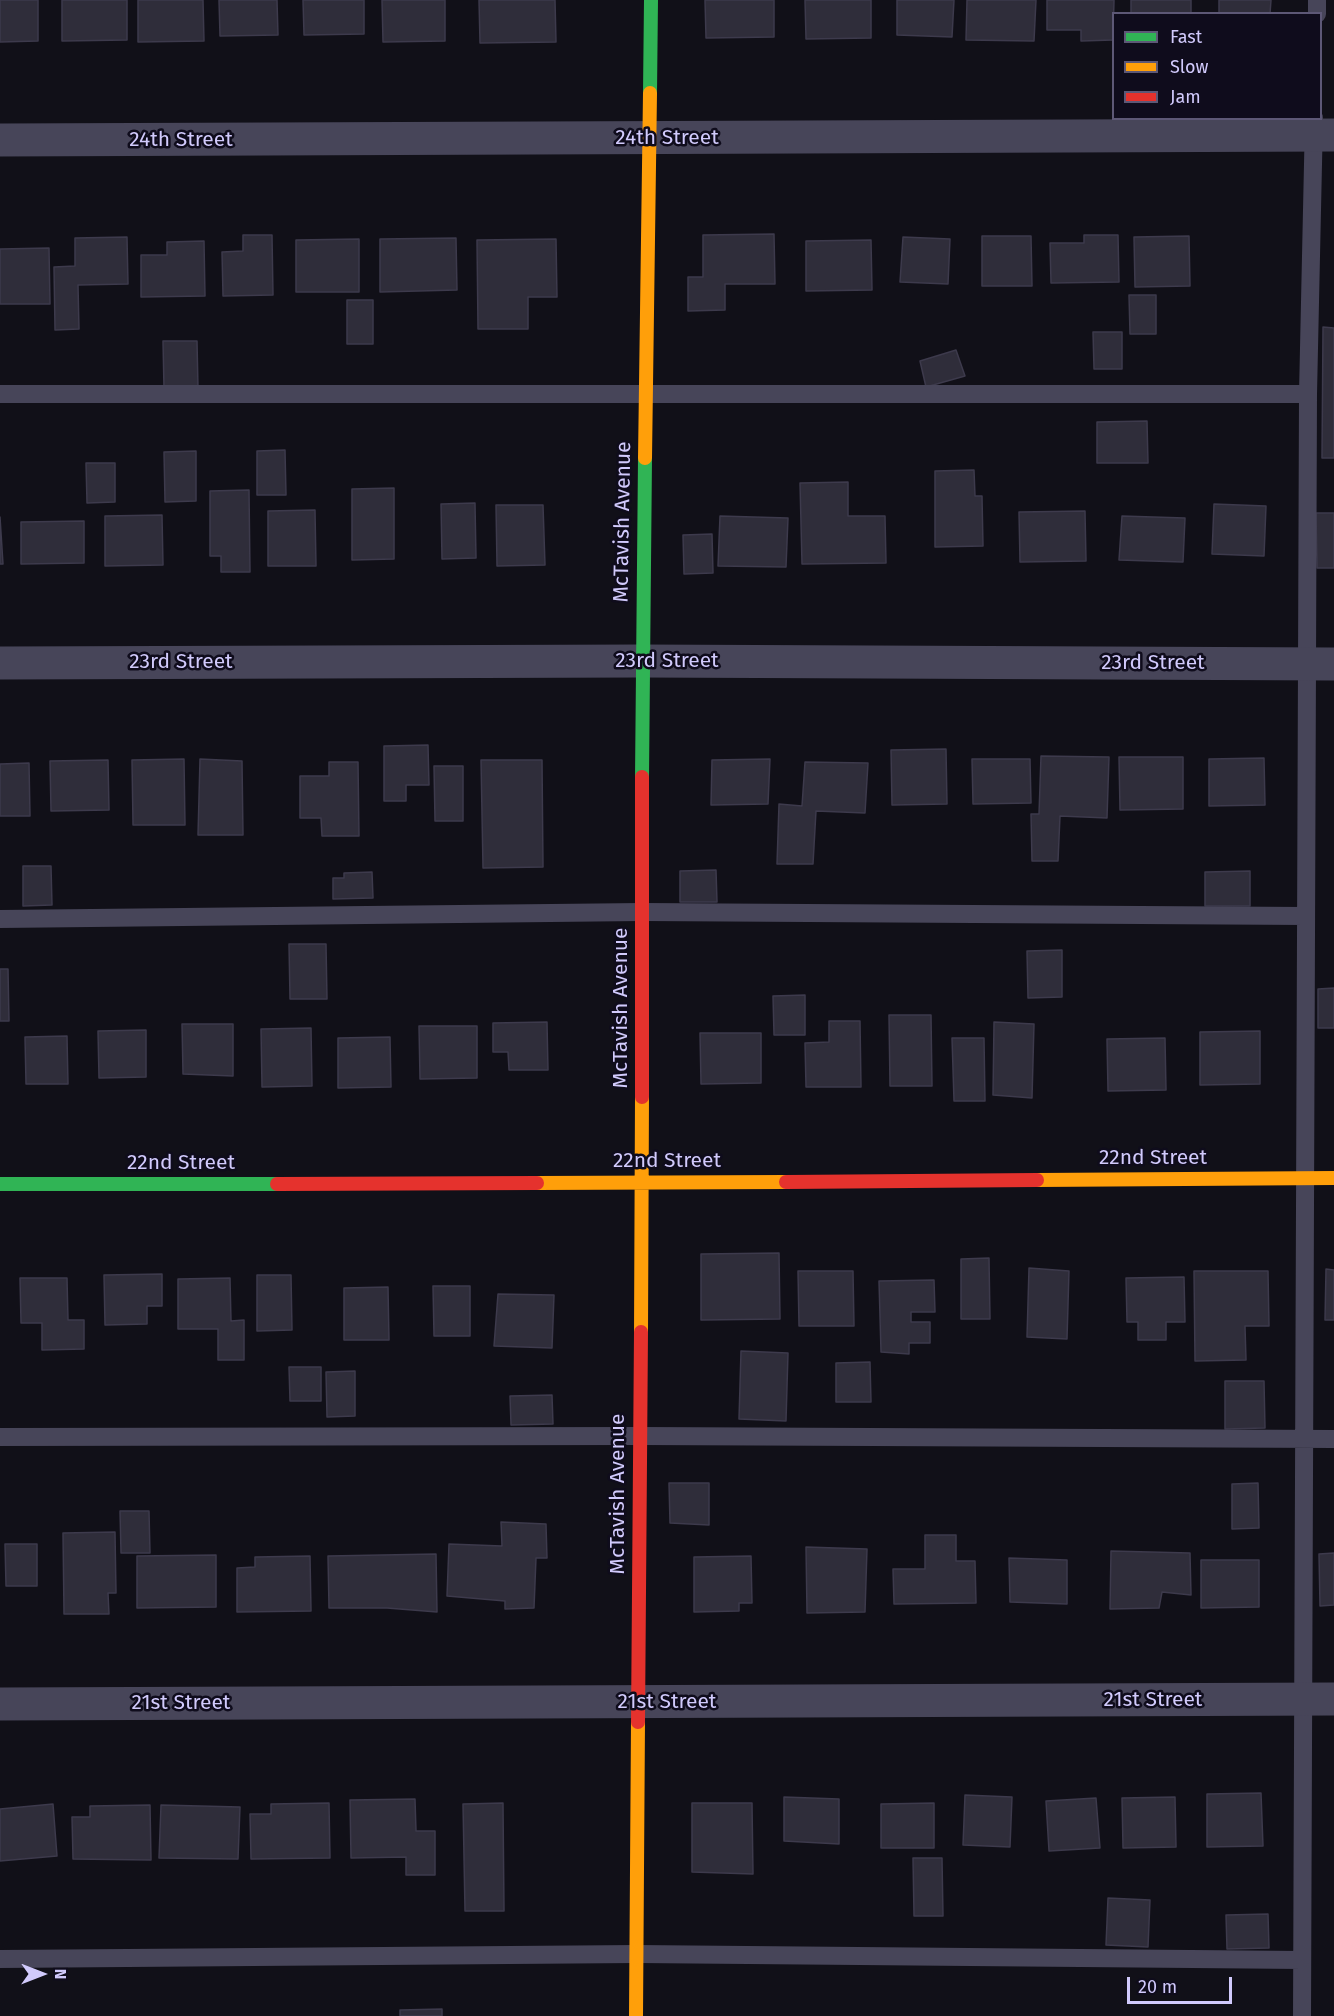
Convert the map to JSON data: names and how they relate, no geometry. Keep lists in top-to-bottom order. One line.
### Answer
{"streets":{"street":["24th Street","McTavish Avenue","23rd Street","22nd Street","21st Street"]},"crossings":[["24th Street","McTavish Avenue"],["McTavish Avenue","23rd Street"],["McTavish Avenue","22nd Street"],["McTavish Avenue","21st Street"]],"legend":["Fast","Slow","Jam"],"scale_bar":"20 m","north":"right"}
